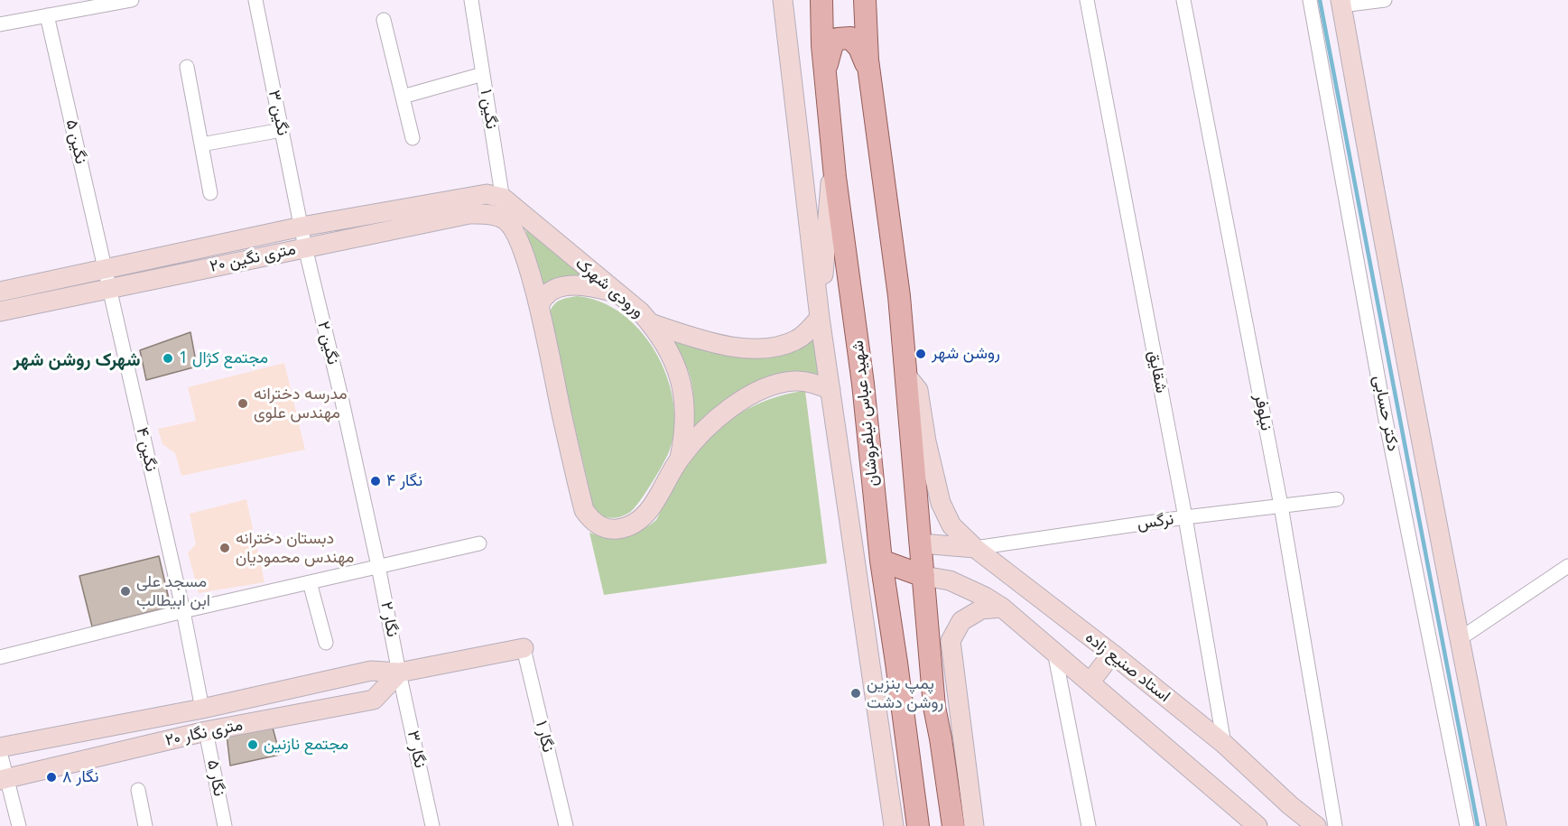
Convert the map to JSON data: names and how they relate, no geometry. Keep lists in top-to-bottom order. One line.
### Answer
{"streets":{"main road":["شهید عباس نیلفروشان"],"street":["نگین ۱","نگین ۳","نگین ۵","۲۰ متری نگین","ورودی شهرک","نگین ۲","شقایق","نیلوفر","دکتر حسابی","نگین ۴","نرگس","نگار ۲","استاد صنیع زاده","۲۰ متری نگار","نگار ۱","نگار ۳","نگار ۵"]},"crossings":[["نگین ۱","۲۰ متری نگین"],["نگین ۱","ورودی شهرک"],["نگین ۳","۲۰ متری نگین"],["نگین ۳","نگین ۲"],["نگین ۵","۲۰ متری نگین"],["نگین ۵","نگین ۴"],["۲۰ متری نگین","ورودی شهرک"],["۲۰ متری نگین","نگین ۲"],["۲۰ متری نگین","نگین ۴"],["نگین ۲","نگار ۲"],["شقایق","نرگس"],["شقایق","استاد صنیع زاده"],["نیلوفر","نرگس"],["نرگس","استاد صنیع زاده"],["نگار ۲","۲۰ متری نگار"],["نگار ۲","نگار ۳"],["۲۰ متری نگار","نگار ۱"],["۲۰ متری نگار","نگار ۳"],["۲۰ متری نگار","نگار ۵"]],"districts":["شهرک روشن شهر"],"places":["روشن شهر","مجتمع کژال 1","مدرسه دخترانه مهندس علوی","نگار ۴","دبستان دخترانه مهندس محمودیان","مسجد علی ابن ابیطالب","پمپ بنزین روشن دشت","مجتمع نازنین","نگار ۸"]}
